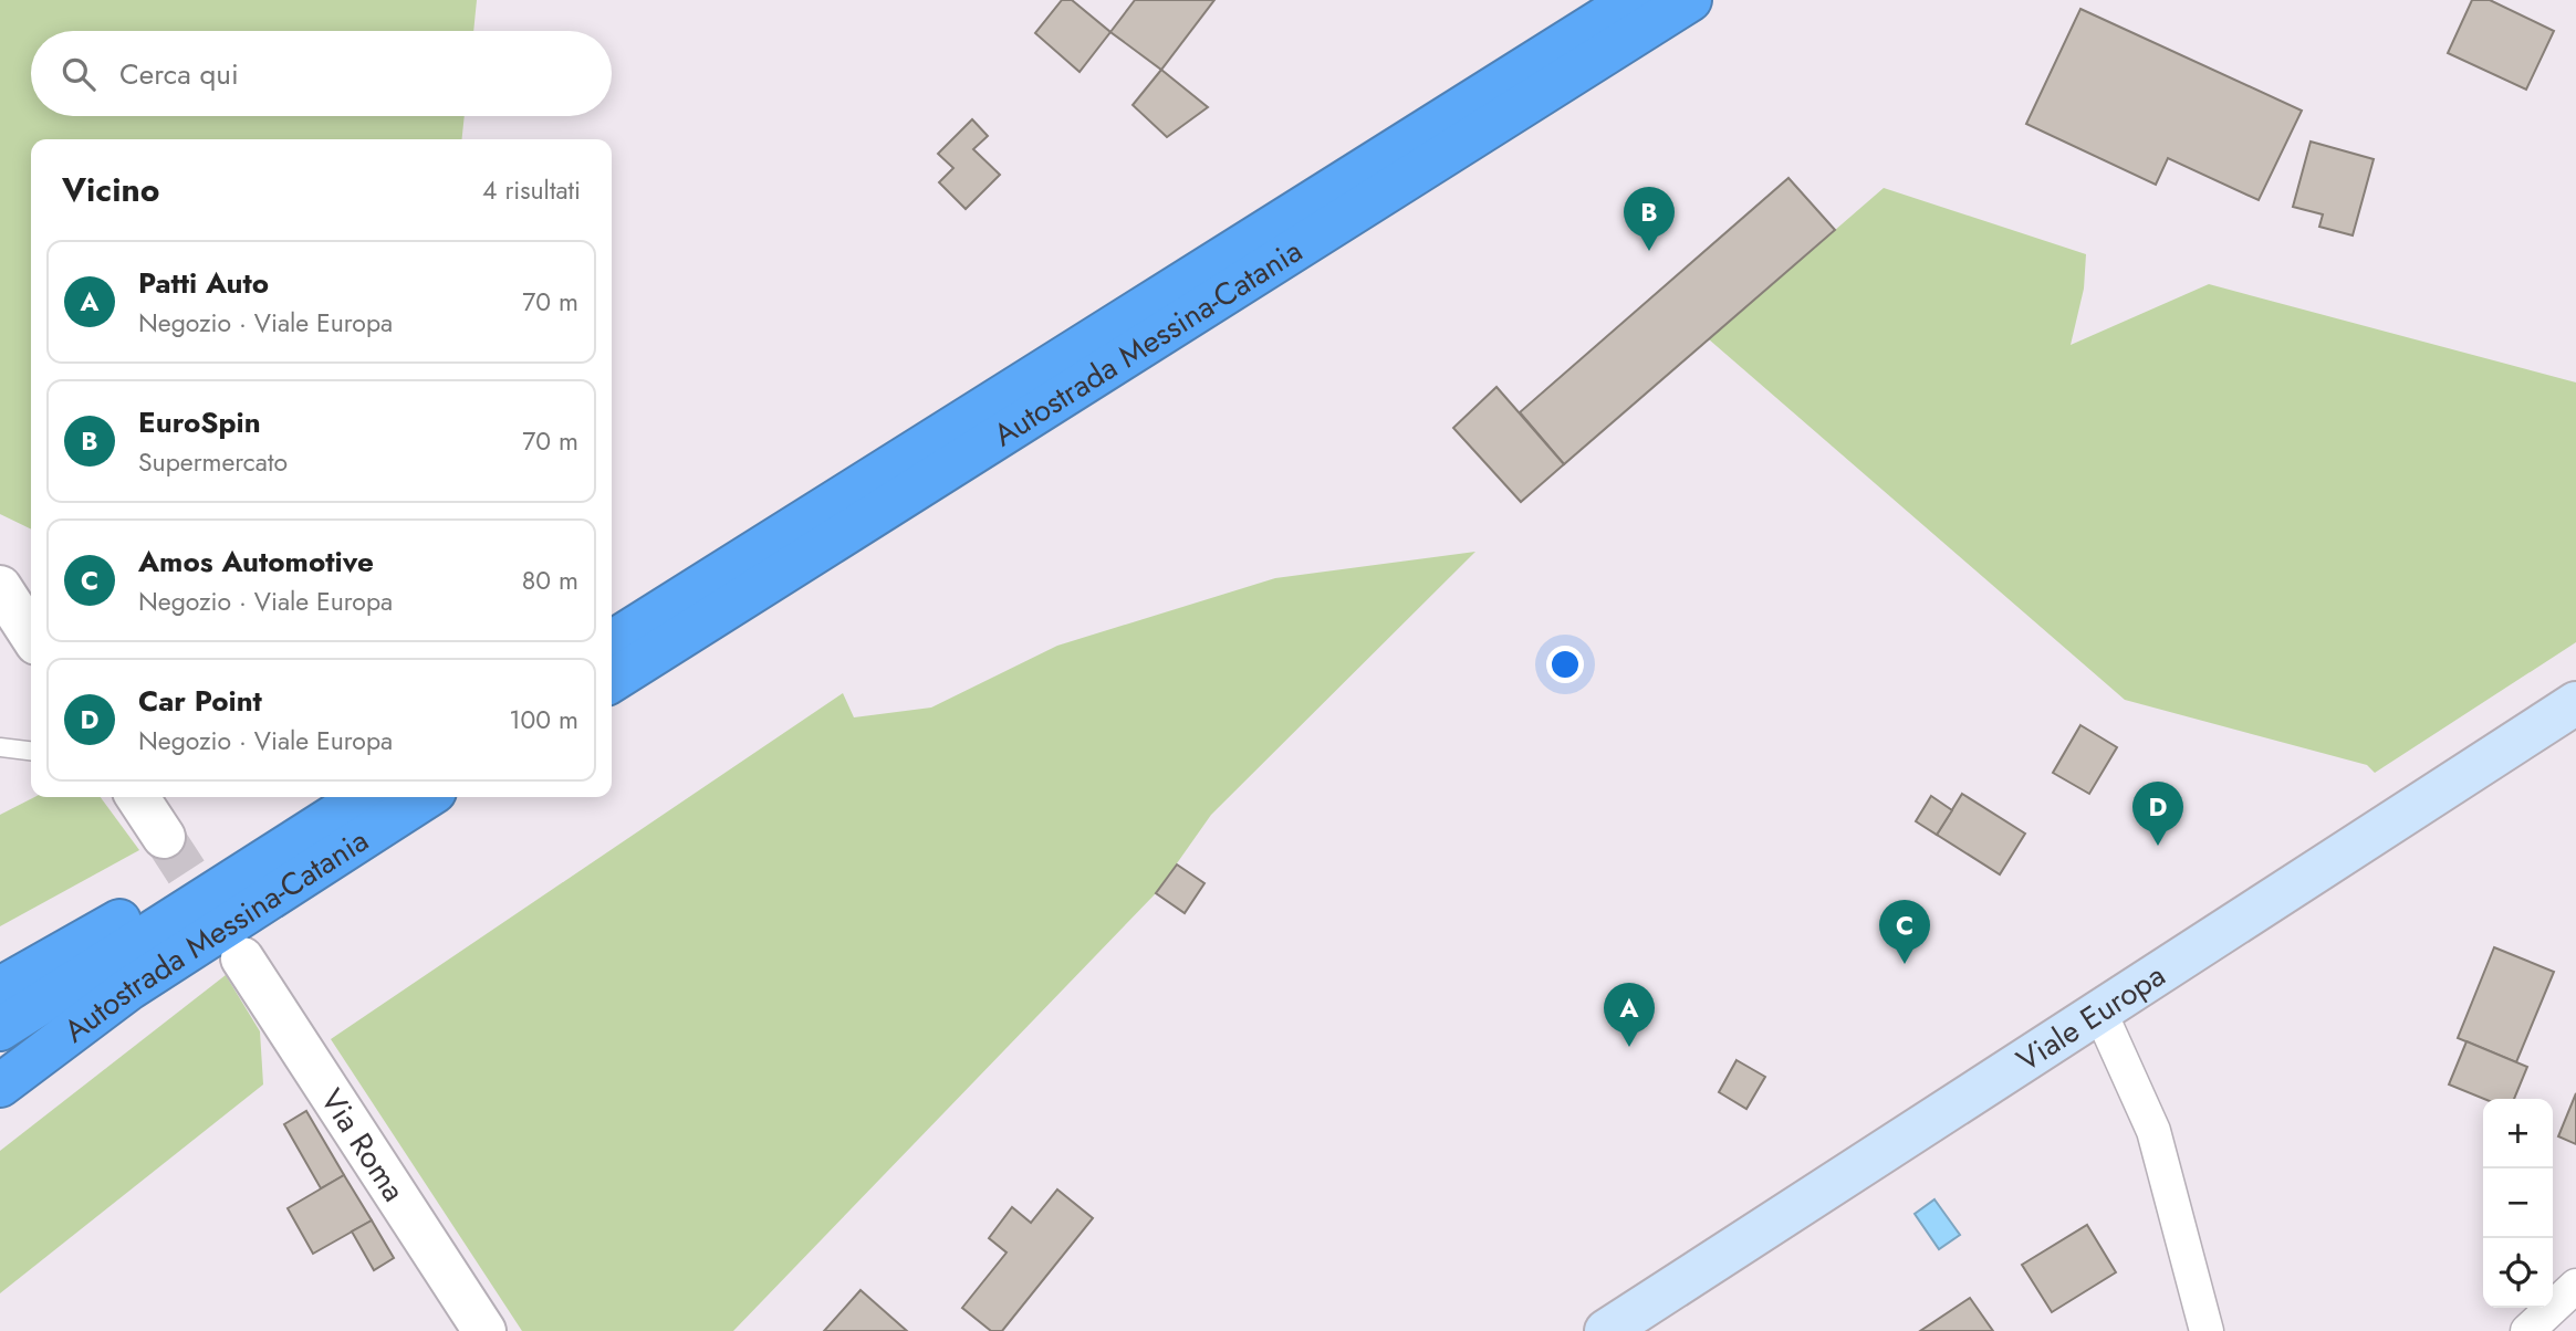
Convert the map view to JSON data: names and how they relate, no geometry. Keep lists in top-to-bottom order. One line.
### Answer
{"streets":{"highway":["Autostrada Messina-Catania"],"main road":["Viale Europa"],"street":["Via Roma"]},"page":{"search":"Cerca qui","heading":["Vicino","4 risultati"],"pins":["B","D","C","A"],"list":[{"mark":"A","name":"Patti Auto","note":"Negozio · Viale Europa","value":"70 m"},{"mark":"B","name":"EuroSpin","note":"Supermercato","value":"70 m"},{"mark":"C","name":"Amos Automotive","note":"Negozio · Viale Europa","value":"80 m"},{"mark":"D","name":"Car Point","note":"Negozio · Viale Europa","value":"100 m"}],"map_buttons":["+","−"]}}
